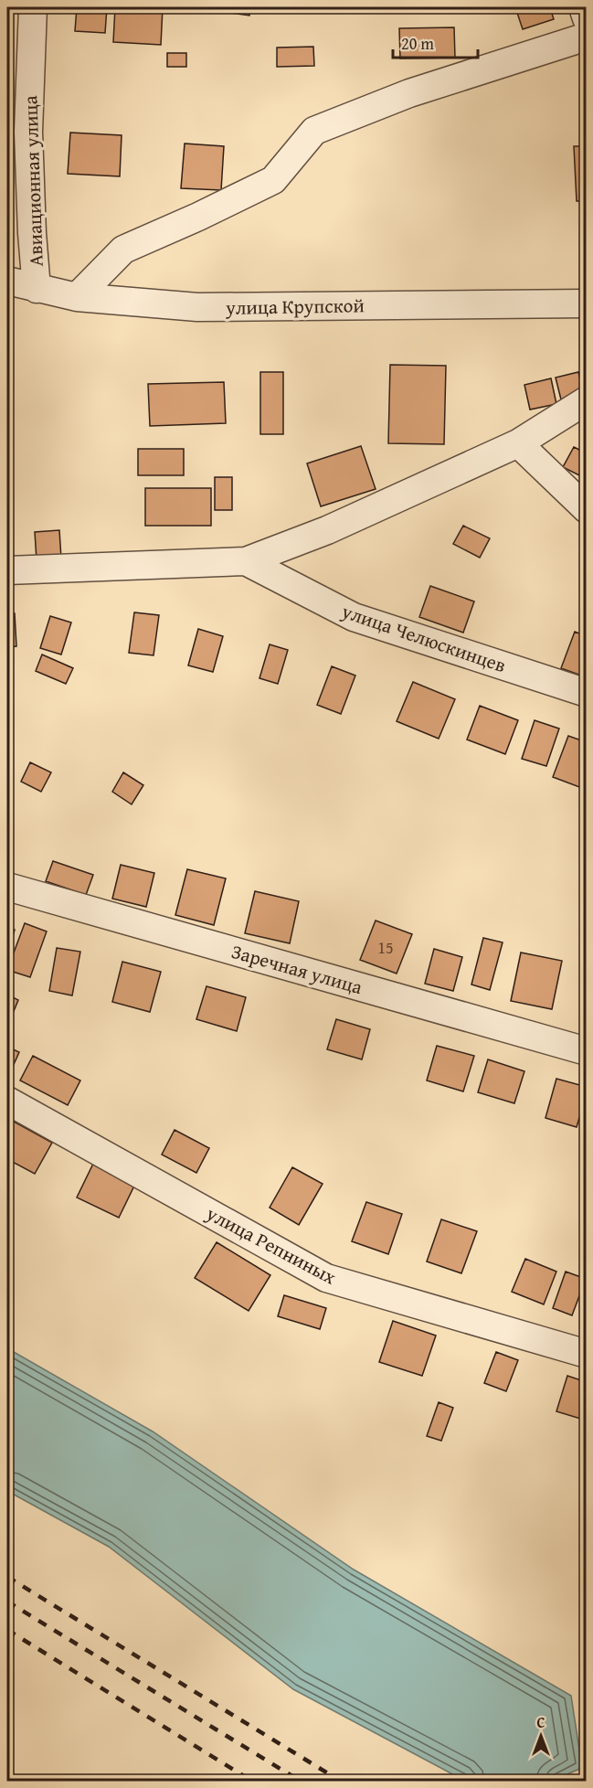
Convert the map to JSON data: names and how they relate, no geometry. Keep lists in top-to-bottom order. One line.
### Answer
{"streets":{"street":["Авиационная улица","улица Крупской","улица Челюскинцев","Заречная улица","улица Репниных"]},"crossings":[["Авиационная улица","улица Крупской"]],"house_numbers":["15"],"scale_bar":"20 m","north":"top"}
